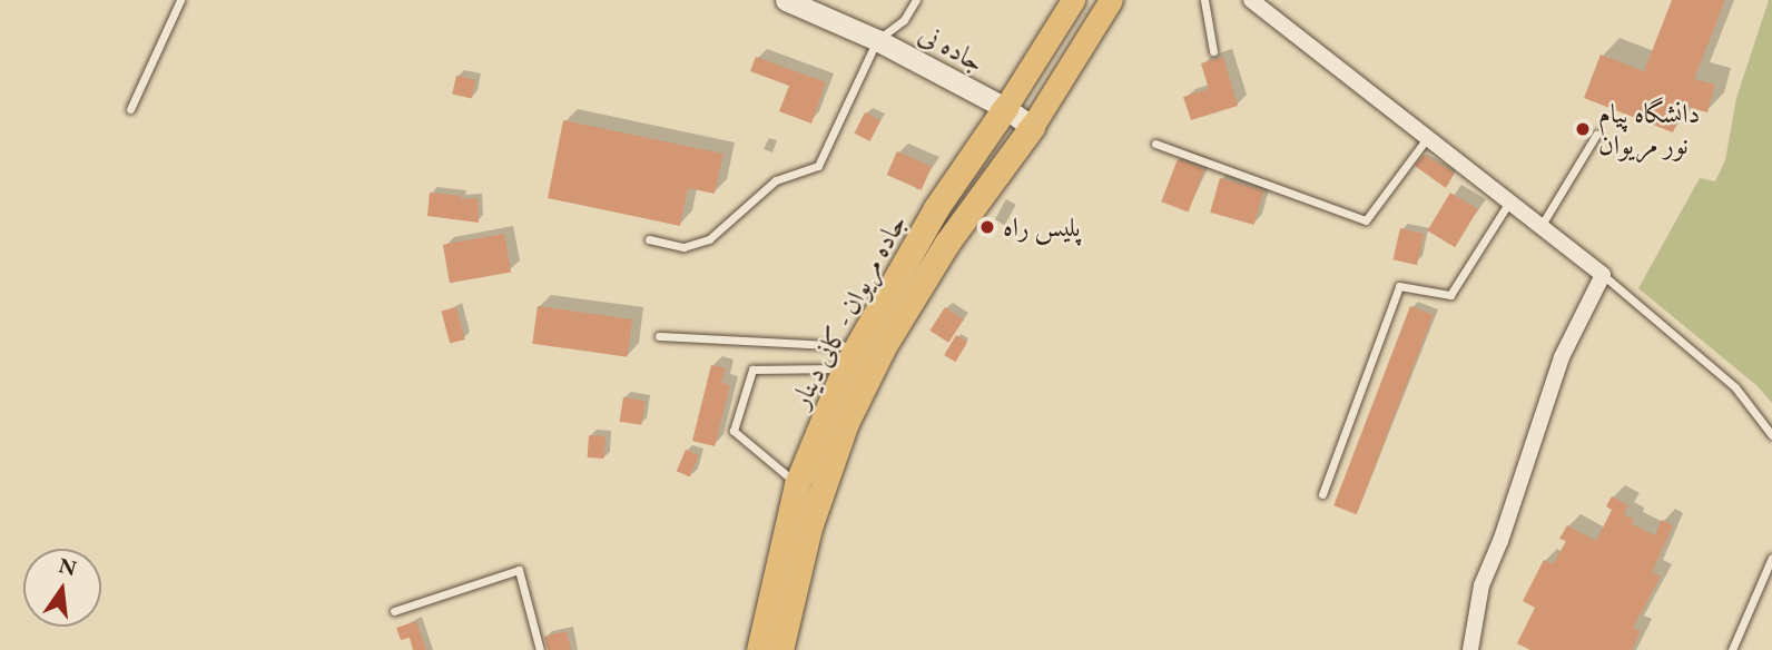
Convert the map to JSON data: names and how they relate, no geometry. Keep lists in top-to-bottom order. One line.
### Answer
{"streets":{"highway":["جاده مریوان - کانی دینار"],"main road":["جاده نی"]},"crossings":[["جاده نی","جاده مریوان - کانی دینار"]],"places":["دانشگاه پیام نور مریوان","پلیس راه"],"north":"top"}
